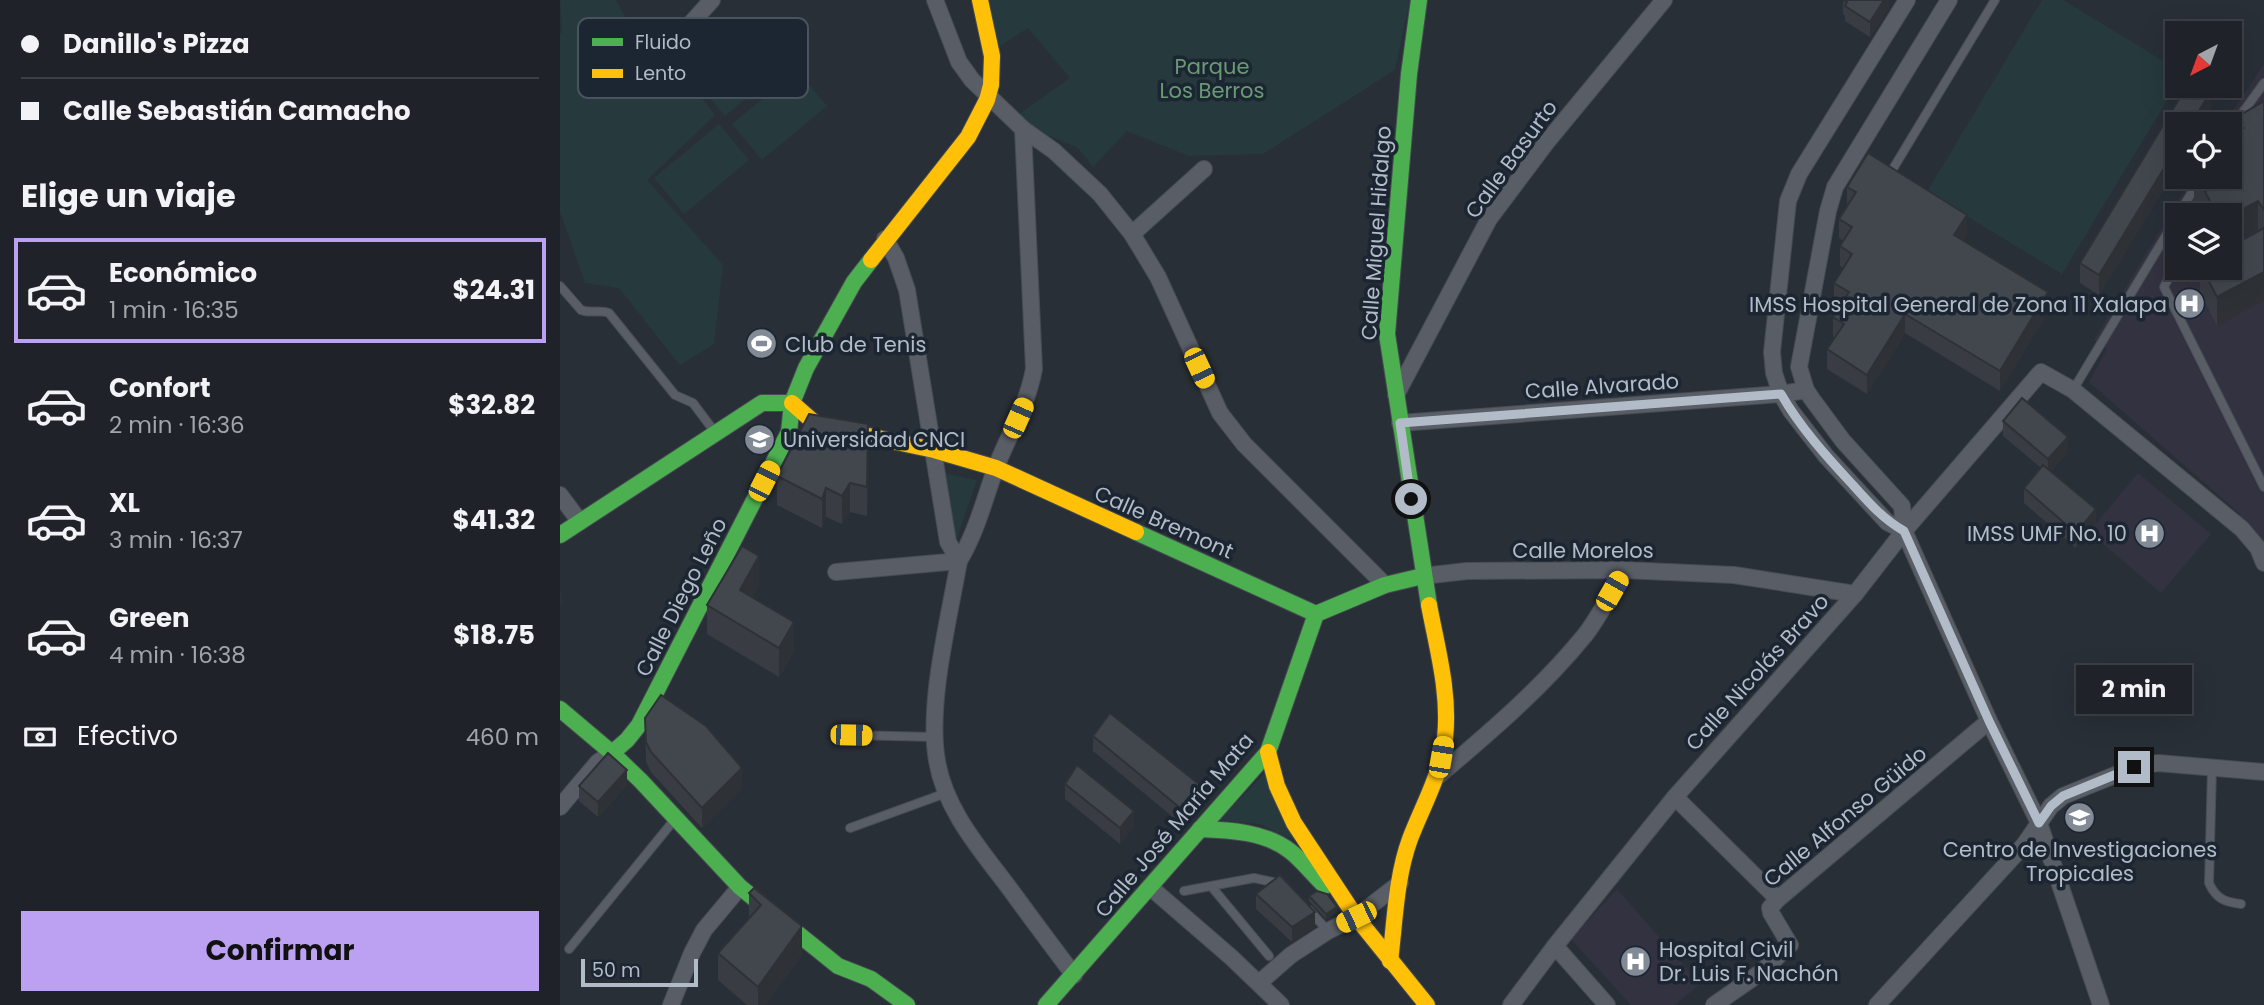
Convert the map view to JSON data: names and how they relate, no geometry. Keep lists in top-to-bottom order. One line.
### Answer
{"streets":{"main road":["Calle Miguel Hidalgo","Calle Bremont","Calle Morelos","Calle Diego Leño","Calle José María Mata"],"street":["Calle Basurto","Calle Alvarado","Calle Nicolás Bravo","Calle Alfonso Güido"]},"crossings":[["Calle Basurto","Calle Miguel Hidalgo"],["Calle Miguel Hidalgo","Calle Alvarado"],["Calle Miguel Hidalgo","Calle Morelos"],["Calle Bremont","Calle Morelos"],["Calle Bremont","Calle Diego Leño"],["Calle Bremont","Calle José María Mata"],["Calle Morelos","Calle Nicolás Bravo"],["Calle Morelos","Calle José María Mata"]],"parks":["Parque Los Berros"],"places":{"hospital":["IMSS Hospital General de Zona 11 Xalapa","IMSS UMF No. 10","Hospital Civil Dr. Luis F. Nachón"],"sports":["Club de Tenis"],"school or university":["Universidad CNCI","Centro de Investigaciones Tropicales"]},"legend":["Fluido","Lento"],"scale_bar":"50 m","north":"bottom left","page":{"banner":["Danillo's Pizza","Calle Sebastián Camacho"],"heading":"Elige un viaje","list":[{"name":"Económico","note":"1 min · 16:35","value":"$24.31"},{"name":"Confort","note":"2 min · 16:36","value":"$32.82"},{"name":"XL","note":"3 min · 16:37","value":"$41.32"},{"name":"Green","note":"4 min · 16:38","value":"$18.75"}],"bubble":"2 min","pay":["Efectivo","460 m"],"buttons":"Confirmar","scale":"50 m"}}
